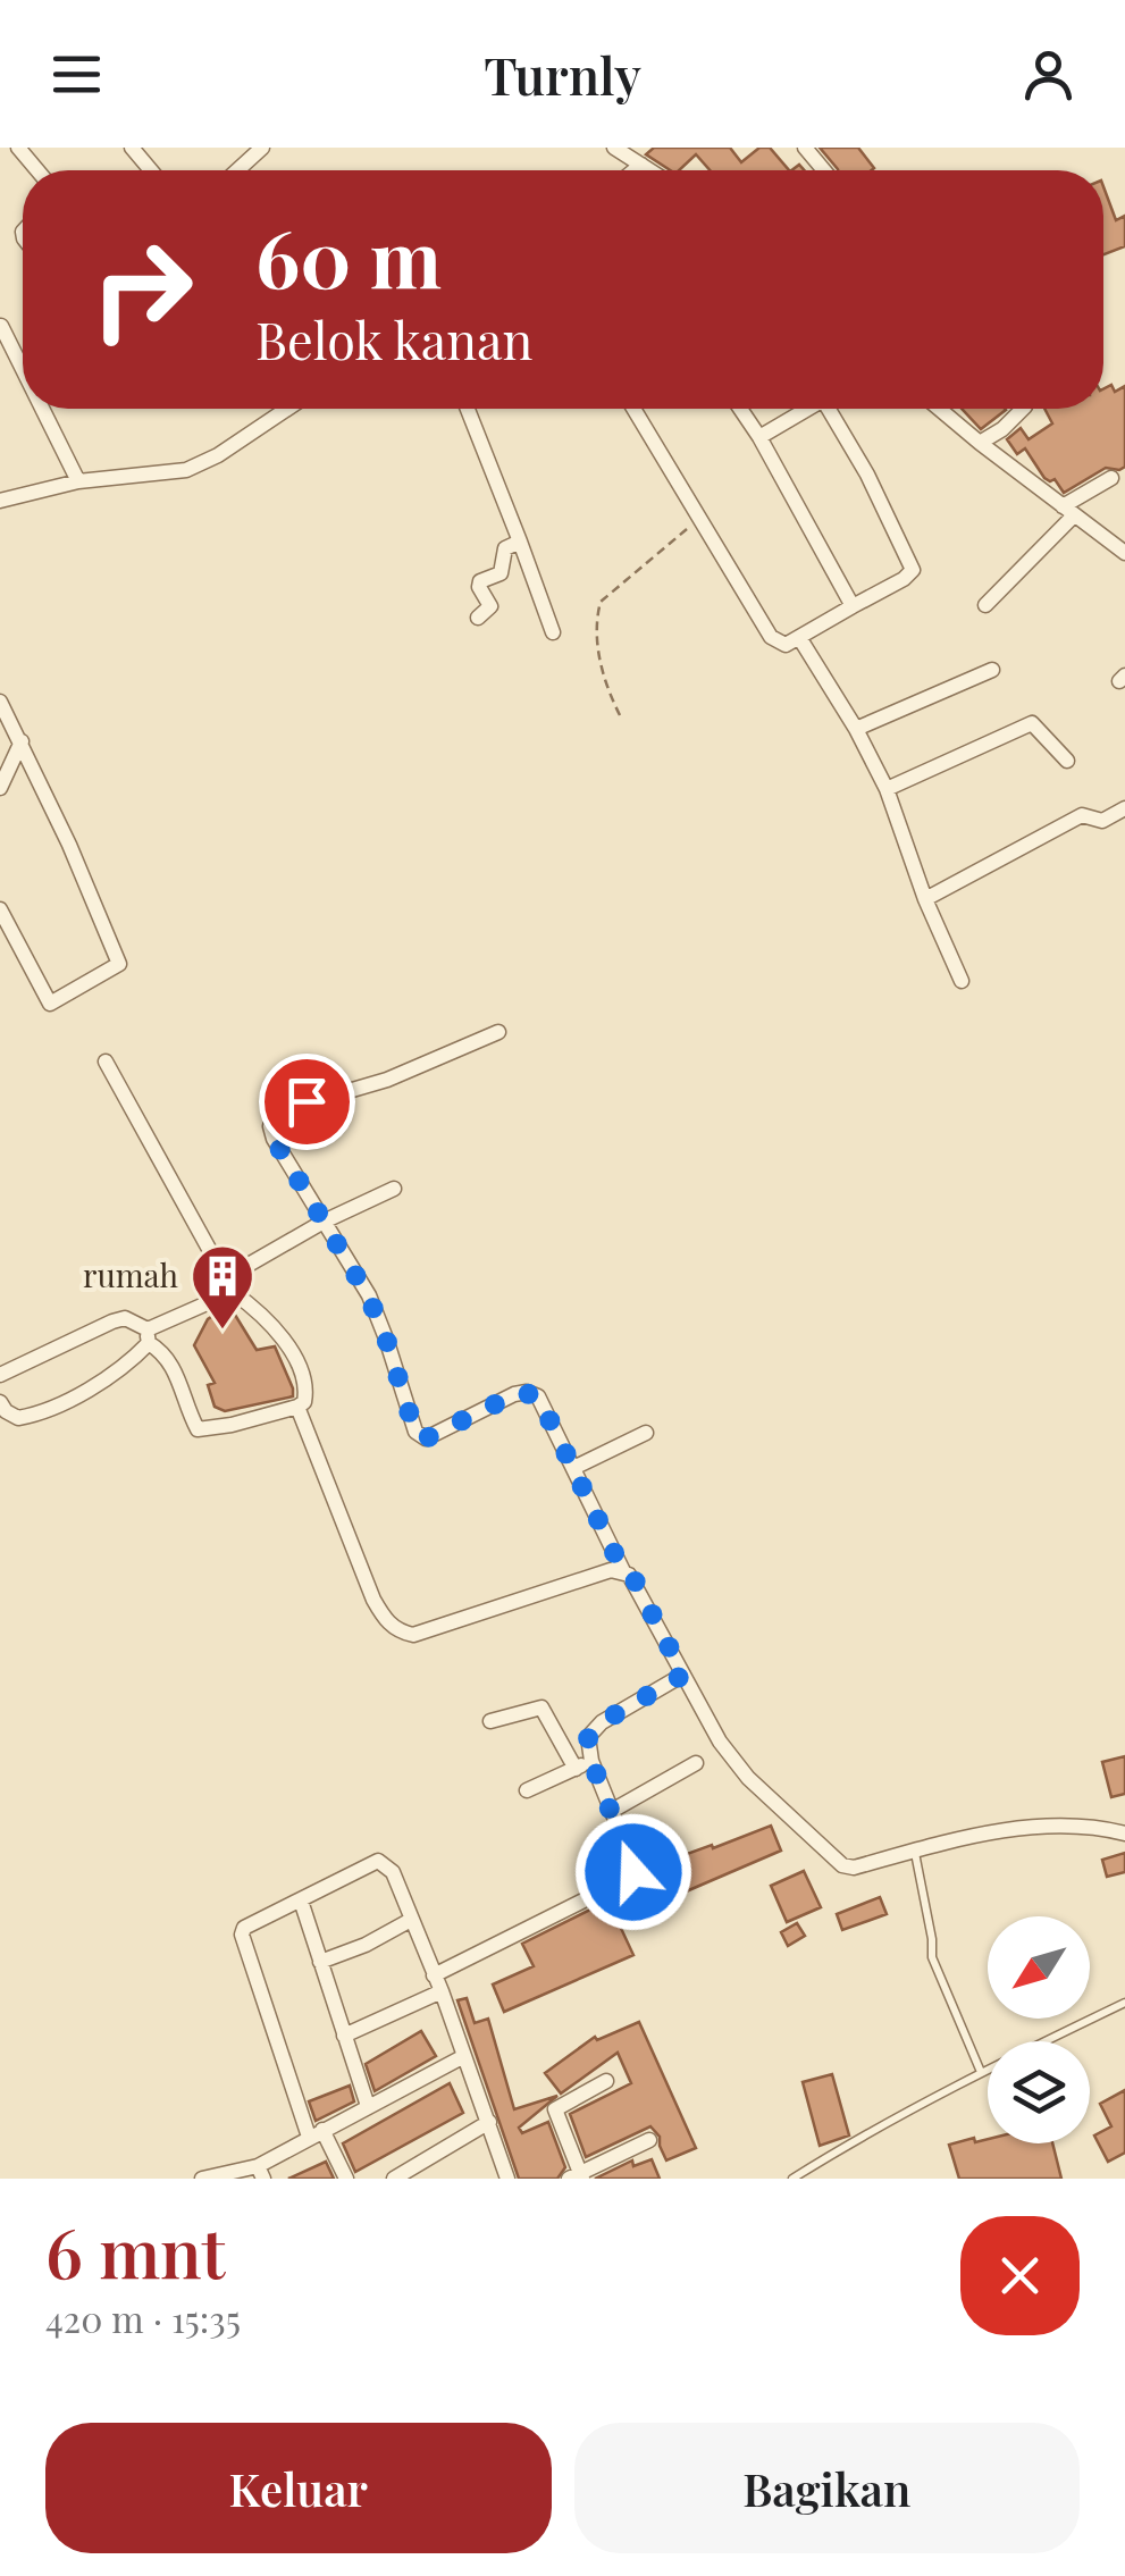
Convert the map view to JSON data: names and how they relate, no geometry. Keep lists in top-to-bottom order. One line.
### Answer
{"places":{"building":["rumah"]},"north":"bottom left","page":{"header":"Turnly","turn":["60 m","Belok kanan"],"heading":["6 mnt","420 m · 15:35"],"buttons":["Keluar","Bagikan"]}}
